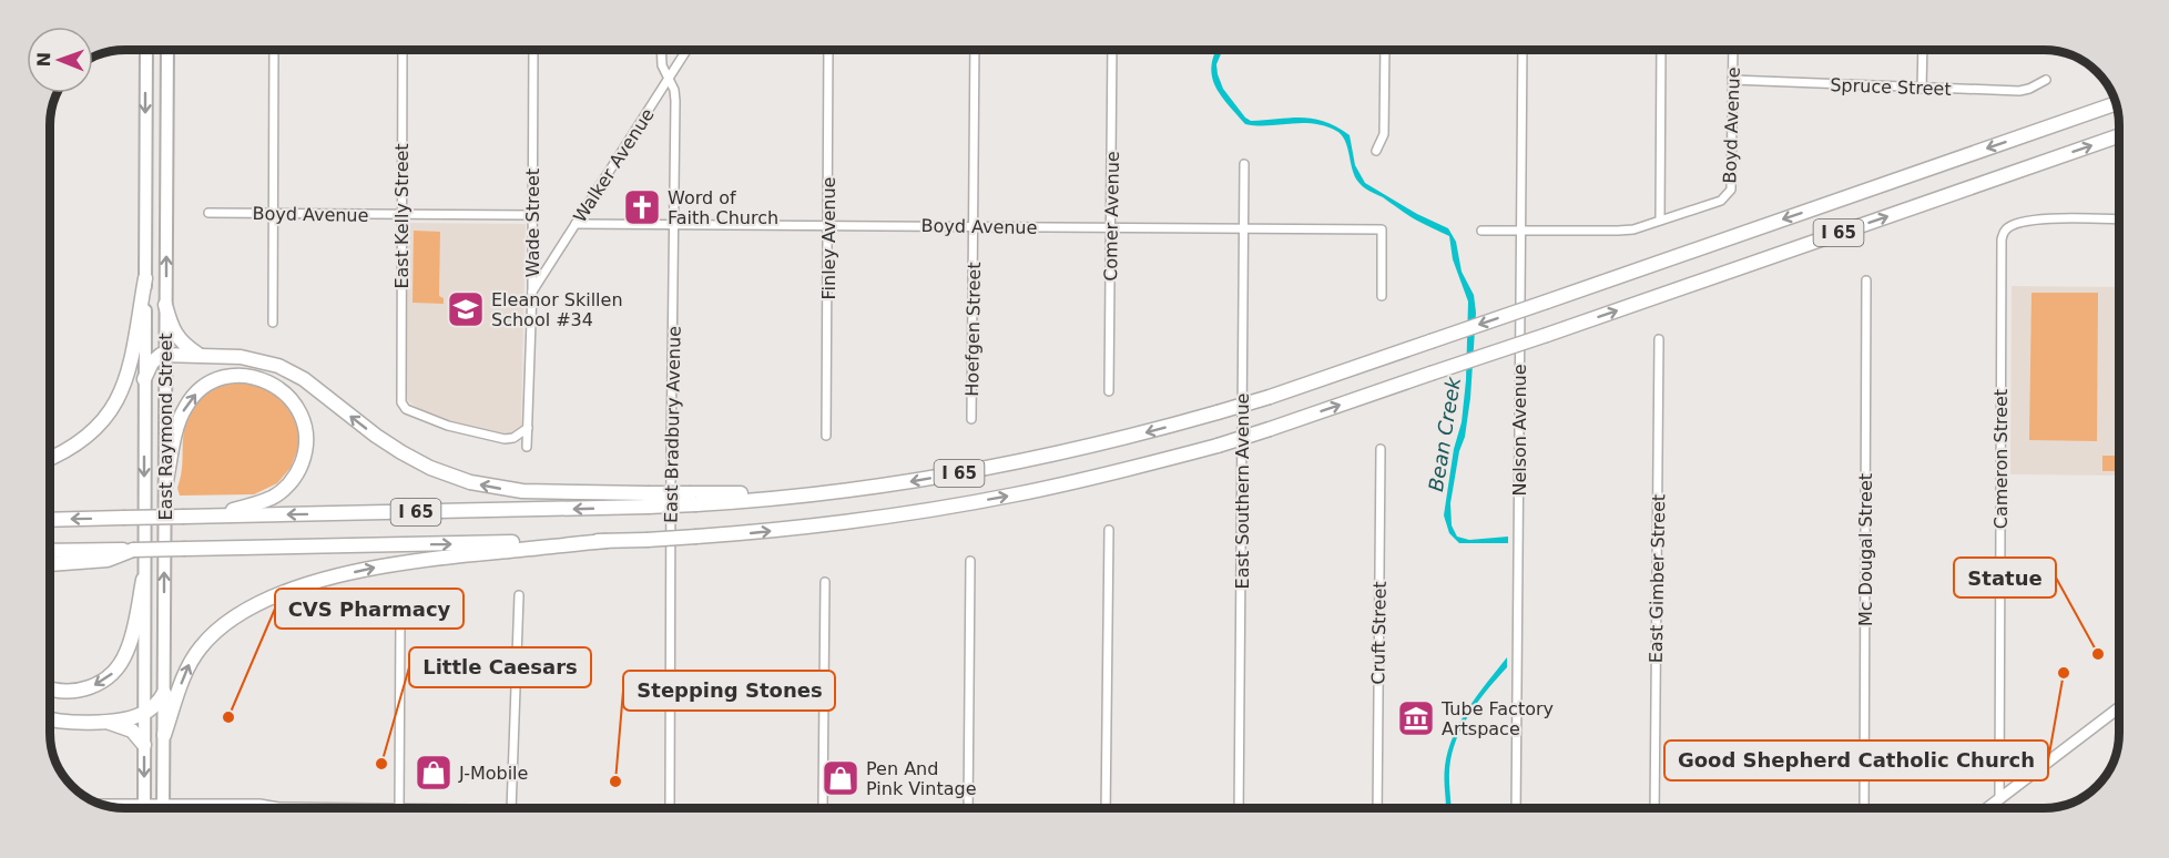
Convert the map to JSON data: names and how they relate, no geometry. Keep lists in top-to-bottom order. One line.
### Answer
{"streets":{"highway":["I 65"],"main road":["East Raymond Street"],"street":["Spruce Street","Boyd Avenue","Walker Avenue","East Kelly Street","Comer Avenue","Wade Street","Finley Avenue","Hoefgen Street","East Bradbury Avenue","Nelson Avenue","Cameron Street","East Southern Avenue","Mc Dougal Street","East Gimber Street","Cruft Street"]},"crossings":[["Spruce Street","Boyd Avenue"],["Boyd Avenue","Walker Avenue"],["Boyd Avenue","East Kelly Street"],["Boyd Avenue","Comer Avenue"],["Boyd Avenue","Wade Street"],["Boyd Avenue","Finley Avenue"],["Boyd Avenue","Hoefgen Street"],["Boyd Avenue","East Bradbury Avenue"],["Boyd Avenue","Nelson Avenue"],["Boyd Avenue","East Southern Avenue"],["Walker Avenue","Wade Street"],["Walker Avenue","East Bradbury Avenue"],["East Kelly Street","Wade Street"]],"water":["Bean Creek"],"places":{"church":["Word of Faith Church"],"school or university":["Eleanor Skillen School #34"],"other":["Statue","Good Shepherd Catholic Church","CVS Pharmacy","Little Caesars","Stepping Stones"],"museum":["Tube Factory Artspace"],"shop":["J-Mobile","Pen And Pink Vintage"]},"north":"left"}
